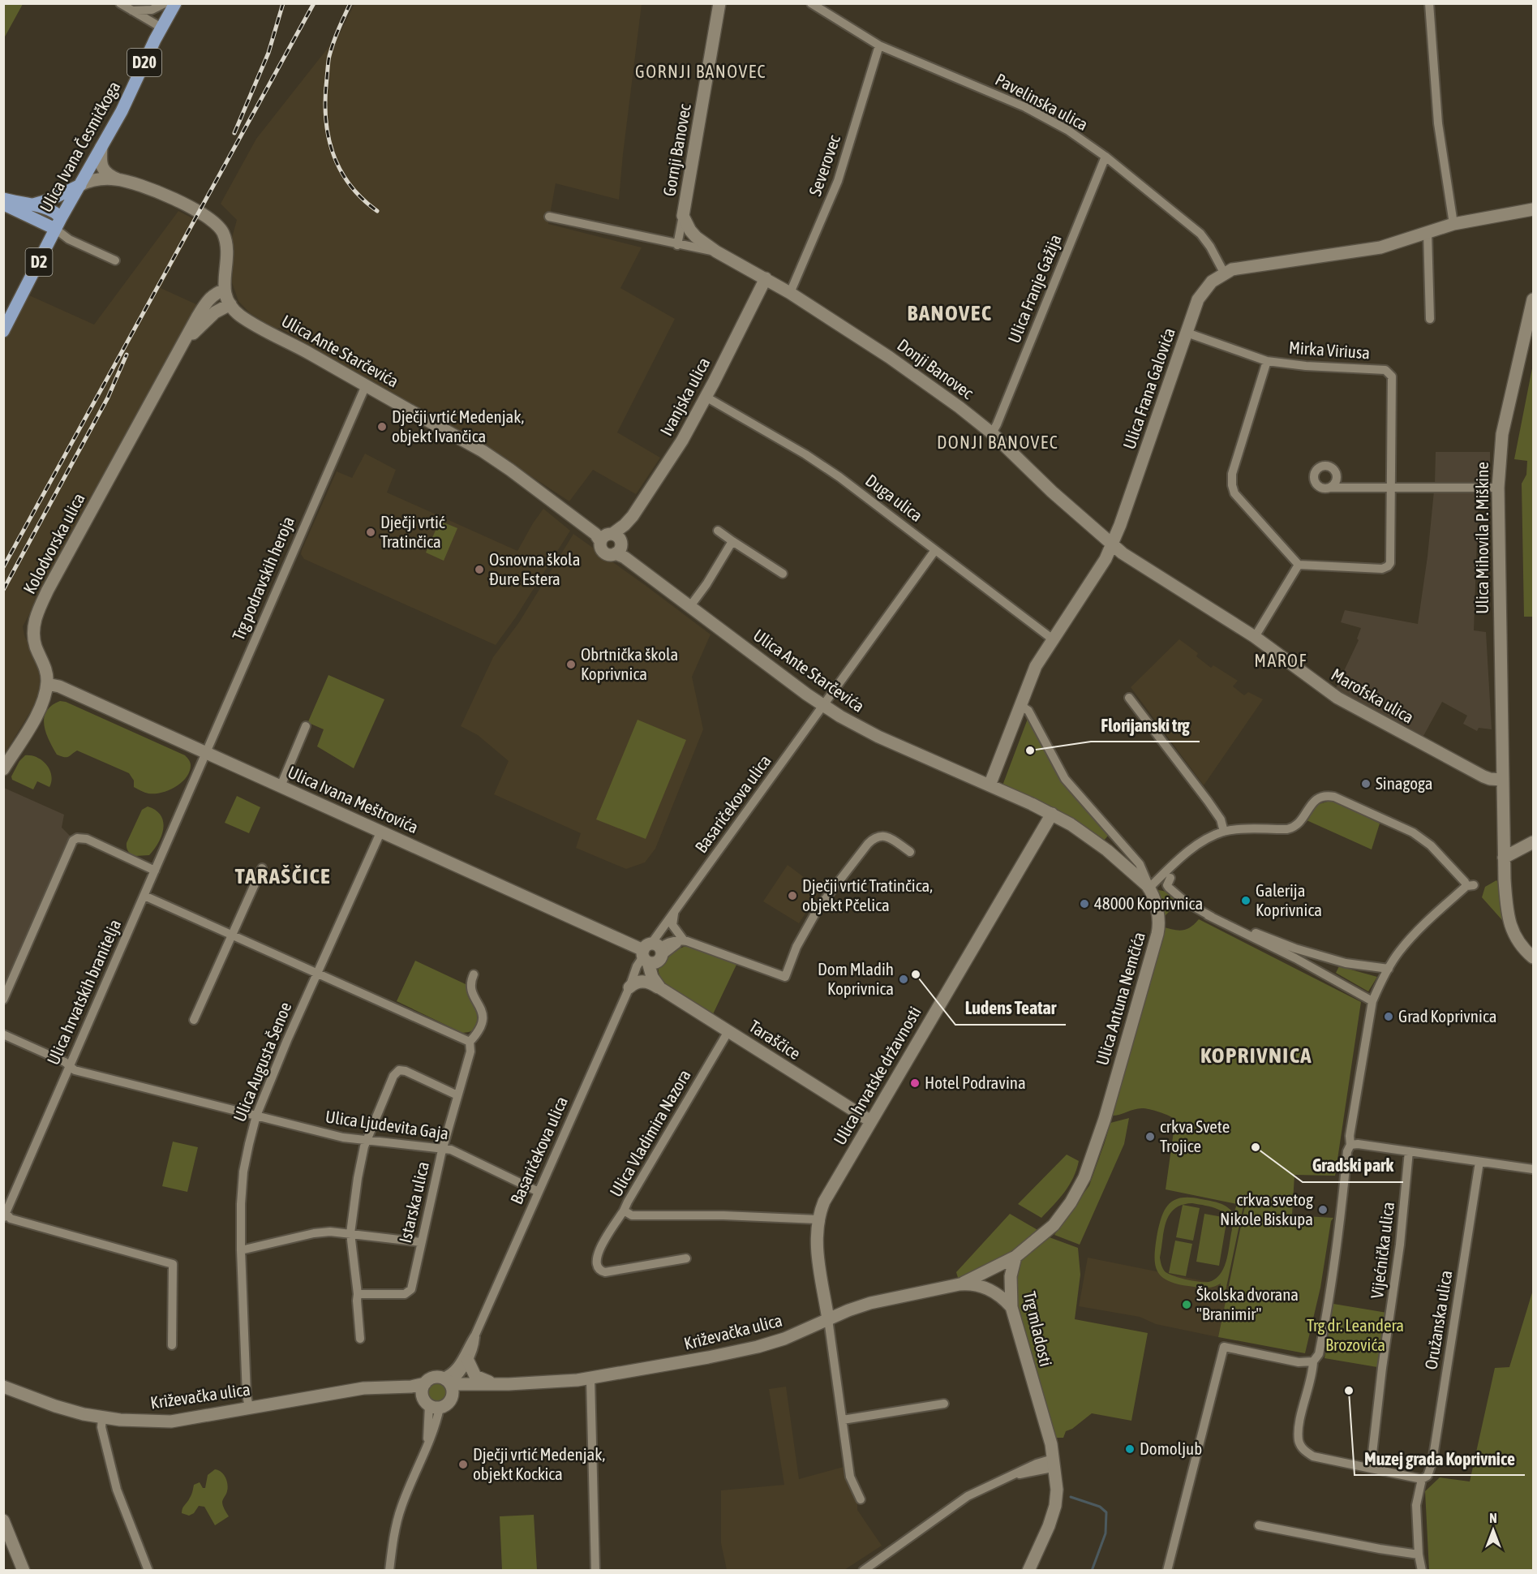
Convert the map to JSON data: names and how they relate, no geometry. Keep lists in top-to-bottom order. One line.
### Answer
{"streets":{"main road":["D20","Ulica Ivana Česmičkoga","Gornji Banovec","D2","Ulica Ante Starčevića","Donji Banovec","Ulica Frana Galovića","Ivanjska ulica","Ulica Mihovila P. Miškine","Kolodvorska ulica","Marofska ulica","Ulica Ivana Meštrovića","Ulica Antuna Nemčića","Taraščice","Ulica hrvatske državnosti","Trg mladosti","Križevačka ulica"],"street":["Pavelinska ulica","Severovec","Ulica Franje Gažija","Mirka Viriusa","Duga ulica","Trg podravskih heroja","Basaričekova ulica","Ulica hrvatskih branitelja","Ulica Augusta Šenoe","Ulica Ljudevita Gaja","Ulica Vladimira Nazora","Istarska ulica","Vijećnička ulica","Oružanska ulica"]},"crossings":[["Pavelinska ulica","Severovec"],["Pavelinska ulica","Ulica Franje Gažija"],["Pavelinska ulica","Ulica Frana Galovića"],["Ulica Ivana Česmičkoga","D2"],["Ulica Ivana Česmičkoga","Ulica Ante Starčevića"],["Gornji Banovec","Donji Banovec"],["Severovec","Donji Banovec"],["Ulica Franje Gažija","Donji Banovec"],["Mirka Viriusa","Ulica Frana Galovića"],["Ulica Ante Starčevića","Ulica Frana Galovića"],["Ulica Ante Starčevića","Ivanjska ulica"],["Ulica Ante Starčevića","Kolodvorska ulica"],["Ulica Ante Starčevića","Trg podravskih heroja"],["Ulica Ante Starčevića","Basaričekova ulica"],["Ulica Ante Starčevića","Ulica Antuna Nemčića"],["Ulica Ante Starčevića","Ulica hrvatske državnosti"],["Donji Banovec","Ulica Frana Galovića"],["Donji Banovec","Ivanjska ulica"],["Donji Banovec","Marofska ulica"],["Ulica Frana Galovića","Duga ulica"],["Ulica Frana Galovića","Marofska ulica"],["Ivanjska ulica","Duga ulica"],["Duga ulica","Basaričekova ulica"],["Ulica Mihovila P. Miškine","Marofska ulica"],["Kolodvorska ulica","Ulica Ivana Meštrovića"],["Trg podravskih heroja","Ulica Ivana Meštrovića"],["Trg podravskih heroja","Ulica hrvatskih branitelja"],["Ulica Ivana Meštrovića","Basaričekova ulica"],["Ulica Ivana Meštrovića","Ulica Augusta Šenoe"],["Basaričekova ulica","Ulica Ljudevita Gaja"],["Basaričekova ulica","Križevačka ulica"],["Ulica hrvatskih branitelja","Ulica Ljudevita Gaja"],["Ulica Antuna Nemčića","Trg mladosti"],["Ulica Antuna Nemčića","Križevačka ulica"],["Taraščice","Ulica hrvatske državnosti"],["Taraščice","Ulica Vladimira Nazora"],["Ulica Augusta Šenoe","Ulica Ljudevita Gaja"],["Ulica Augusta Šenoe","Križevačka ulica"],["Ulica hrvatske državnosti","Ulica Vladimira Nazora"],["Ulica hrvatske državnosti","Križevačka ulica"],["Ulica Ljudevita Gaja","Istarska ulica"],["Trg mladosti","Križevačka ulica"]],"districts":["GORNJI BANOVEC","BANOVEC","DONJI BANOVEC","MAROF","TARAŠČICE","KOPRIVNICA"],"parks":["Trg dr. Leandera Brozovića"],"places":["Dječji vrtić Medenjak, objekt Ivančica","Dječji vrtić Tratinčica","Osnovna škola Đure Estera","Obrtnička škola Koprivnica","Florijanski trg","Sinagoga","Dječji vrtić Tratinčica, objekt Pčelica","Galerija Koprivnica","48000 Koprivnica","Ludens Teatar","Dom Mladih Koprivnica","Grad Koprivnica","Hotel Podravina","crkva Svete Trojice","Gradski park","crkva svetog Nikole Biskupa","Školska dvorana \"Branimir\"","Muzej grada Koprivnice","Domoljub","Dječji vrtić Medenjak, objekt Kockica"],"north":"top"}
